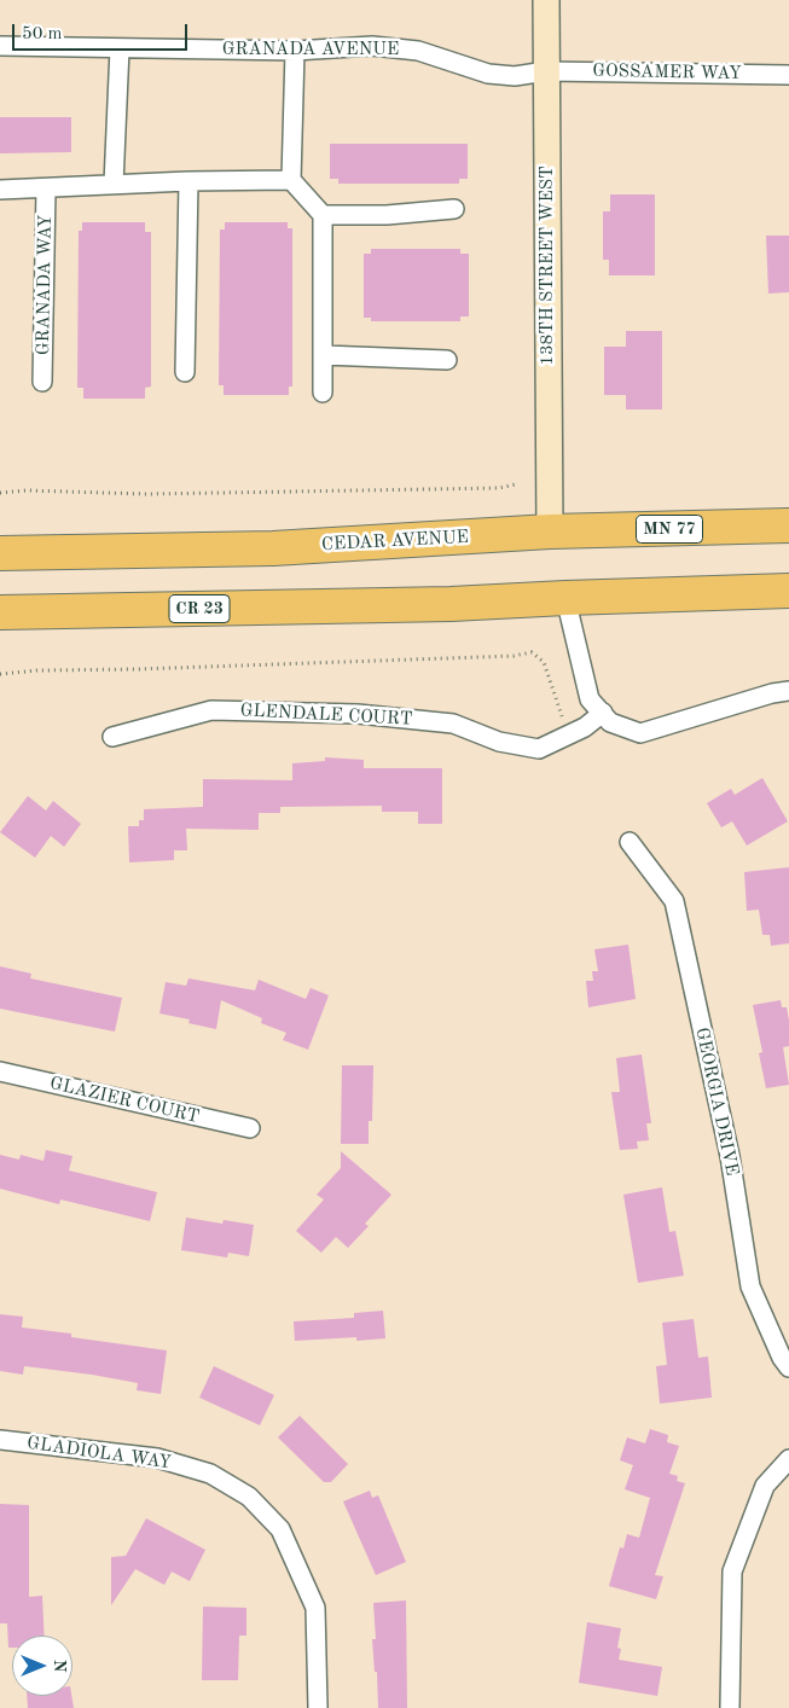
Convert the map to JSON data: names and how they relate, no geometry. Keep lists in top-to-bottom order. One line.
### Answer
{"streets":{"highway":["MN 77","CEDAR AVENUE","CR 23"],"street":["GRANADA AVENUE","GOSSAMER WAY","138TH STREET WEST","GRANADA WAY","GLENDALE COURT","GLAZIER COURT","GEORGIA DRIVE","GLADIOLA WAY"]},"crossings":[["GRANADA AVENUE","GOSSAMER WAY"],["GRANADA AVENUE","138TH STREET WEST"],["GOSSAMER WAY","138TH STREET WEST"],["138TH STREET WEST","CEDAR AVENUE"]],"scale_bar":"50 m","north":"right"}
